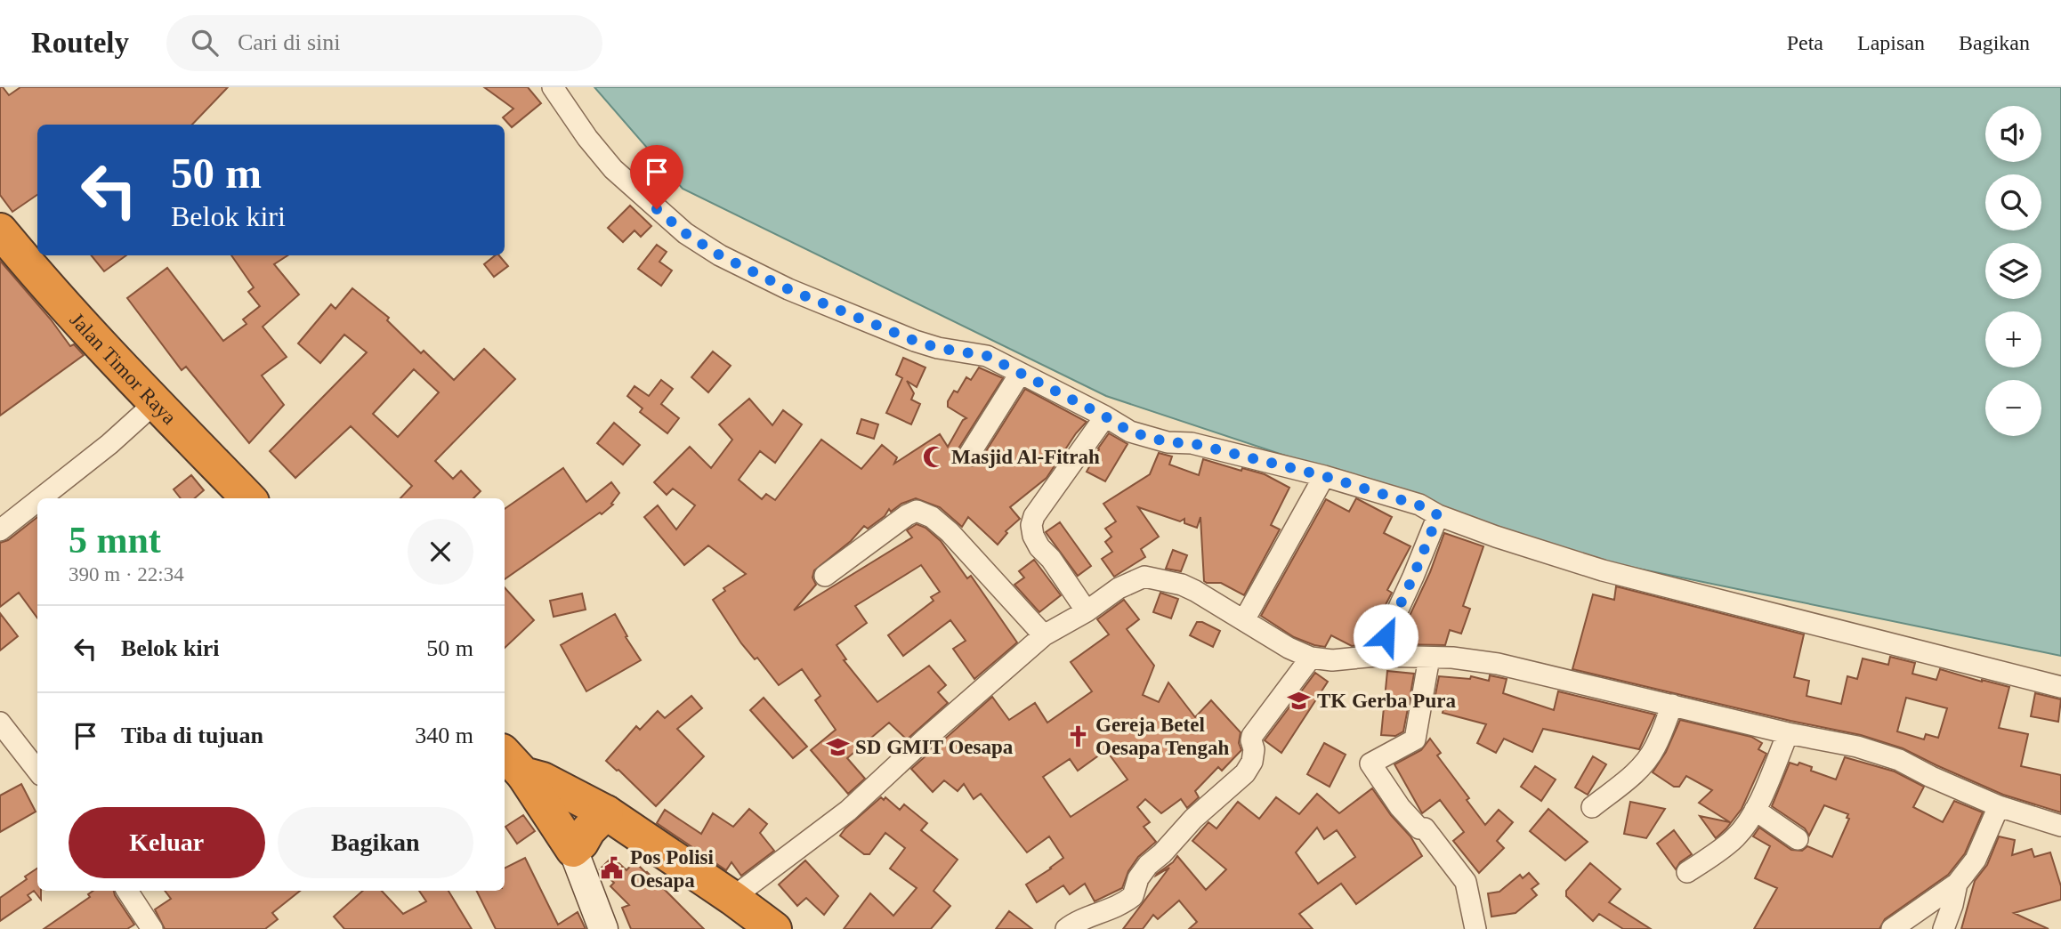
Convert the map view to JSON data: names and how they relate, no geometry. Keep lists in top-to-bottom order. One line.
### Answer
{"streets":{"highway":["Jalan Timor Raya"]},"places":{"mosque":["Masjid Al-Fitrah"],"school or university":["TK Gerba Pura","SD GMIT Oesapa"],"church":["Gereja Betel Oesapa Tengah"],"public building":["Pos Polisi Oesapa"]},"page":{"header":"Routely","search":"Cari di sini","nav":["Peta","Lapisan","Bagikan"],"map_buttons":["+","−"],"turn":["50 m","Belok kiri"],"heading":["5 mnt","390 m · 22:34"],"list":[{"name":"Belok kiri","value":"50 m"},{"name":"Tiba di tujuan","value":"340 m"}],"buttons":["Keluar","Bagikan"]}}
